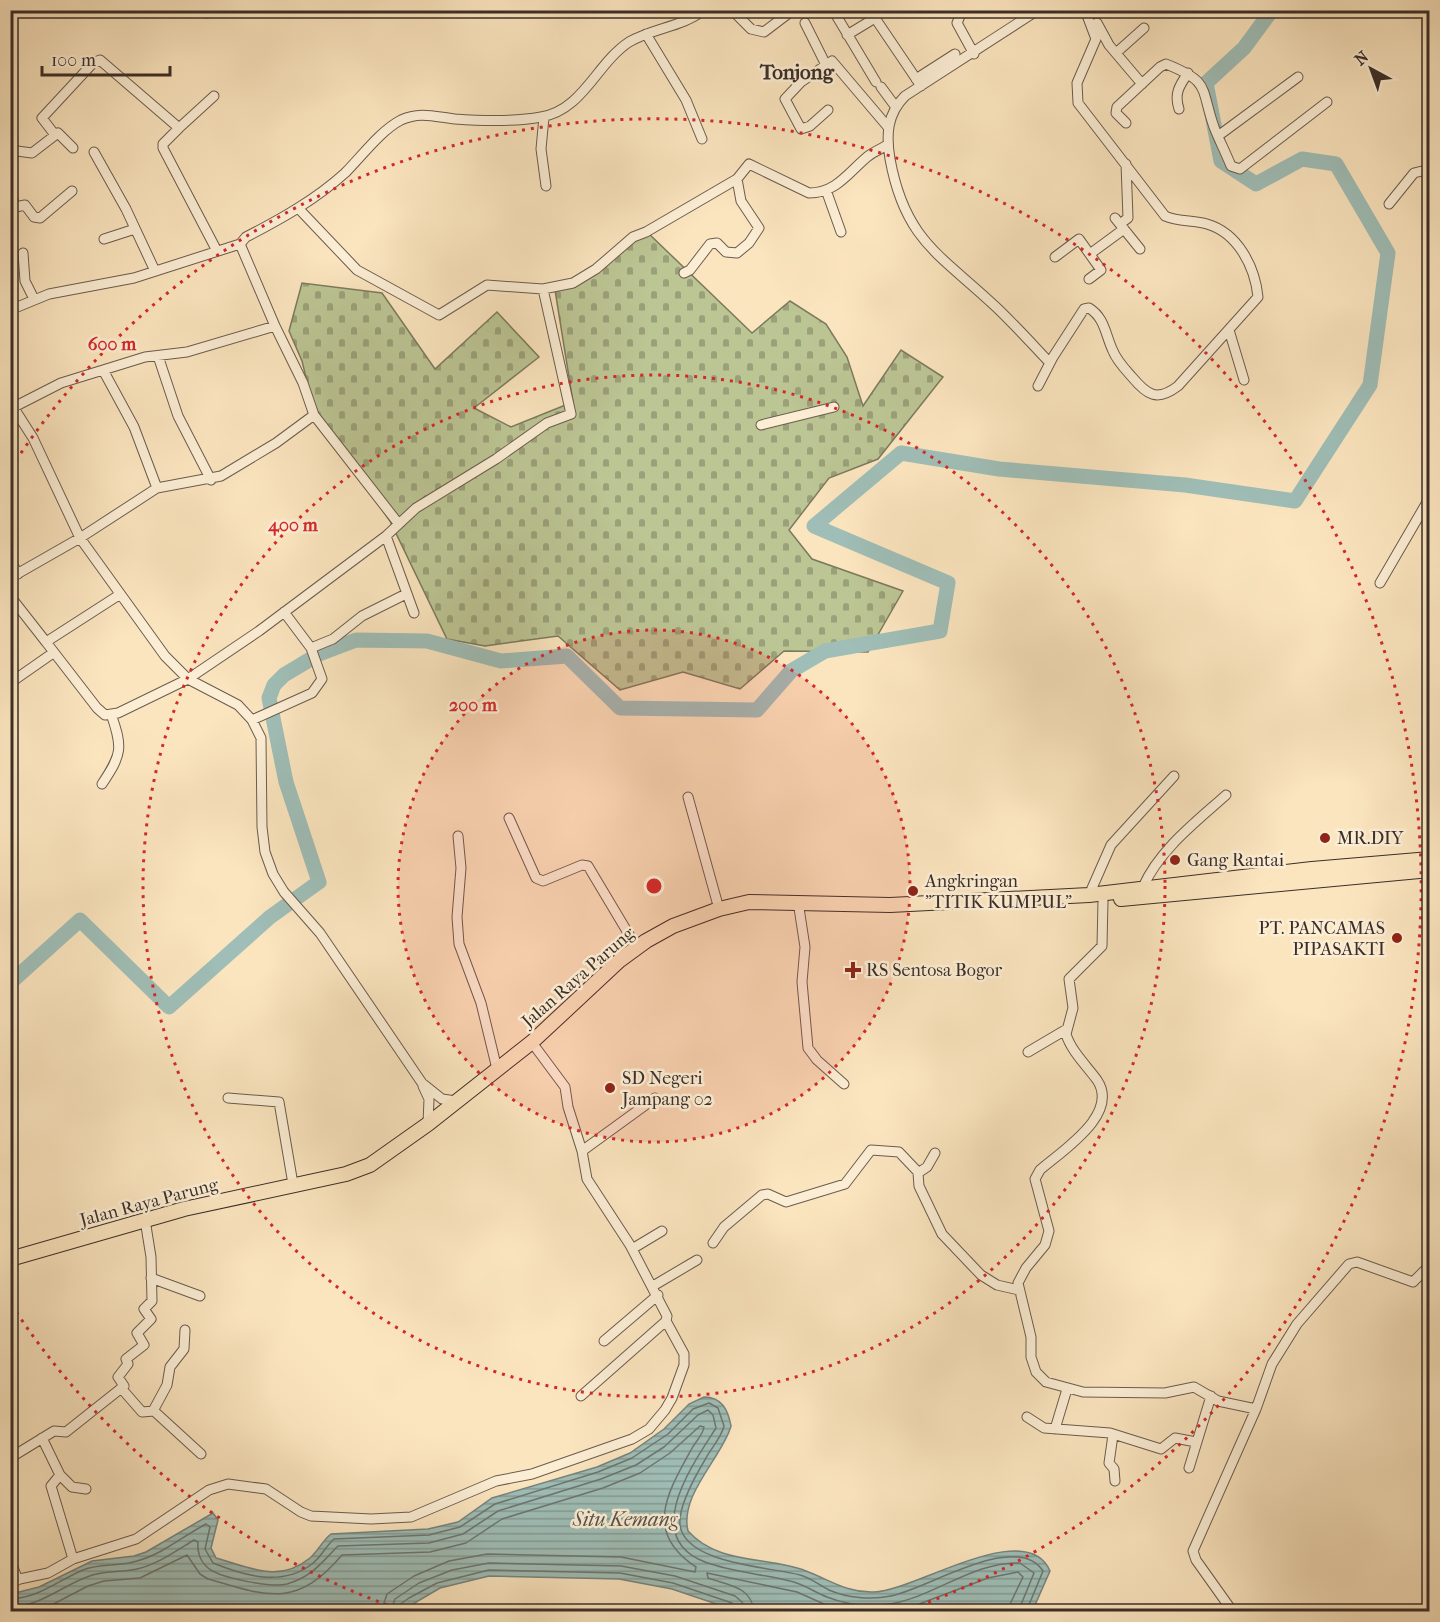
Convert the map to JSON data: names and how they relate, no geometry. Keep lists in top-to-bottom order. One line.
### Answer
{"streets":{"highway":["Jalan Raya Parung"]},"districts":["Tonjong"],"water":["Situ Kemang"],"places":{"other":["MR.DIY","Gang Rantai","Angkringan \"TITIK KUMPUL\"","PT. PANCAMAS PIPASAKTI","SD Negeri Jampang 02"],"health":["RS Sentosa Bogor"]},"scale_bar":"100 m","north":"top left","rings":["600 m","400 m","200 m"]}
